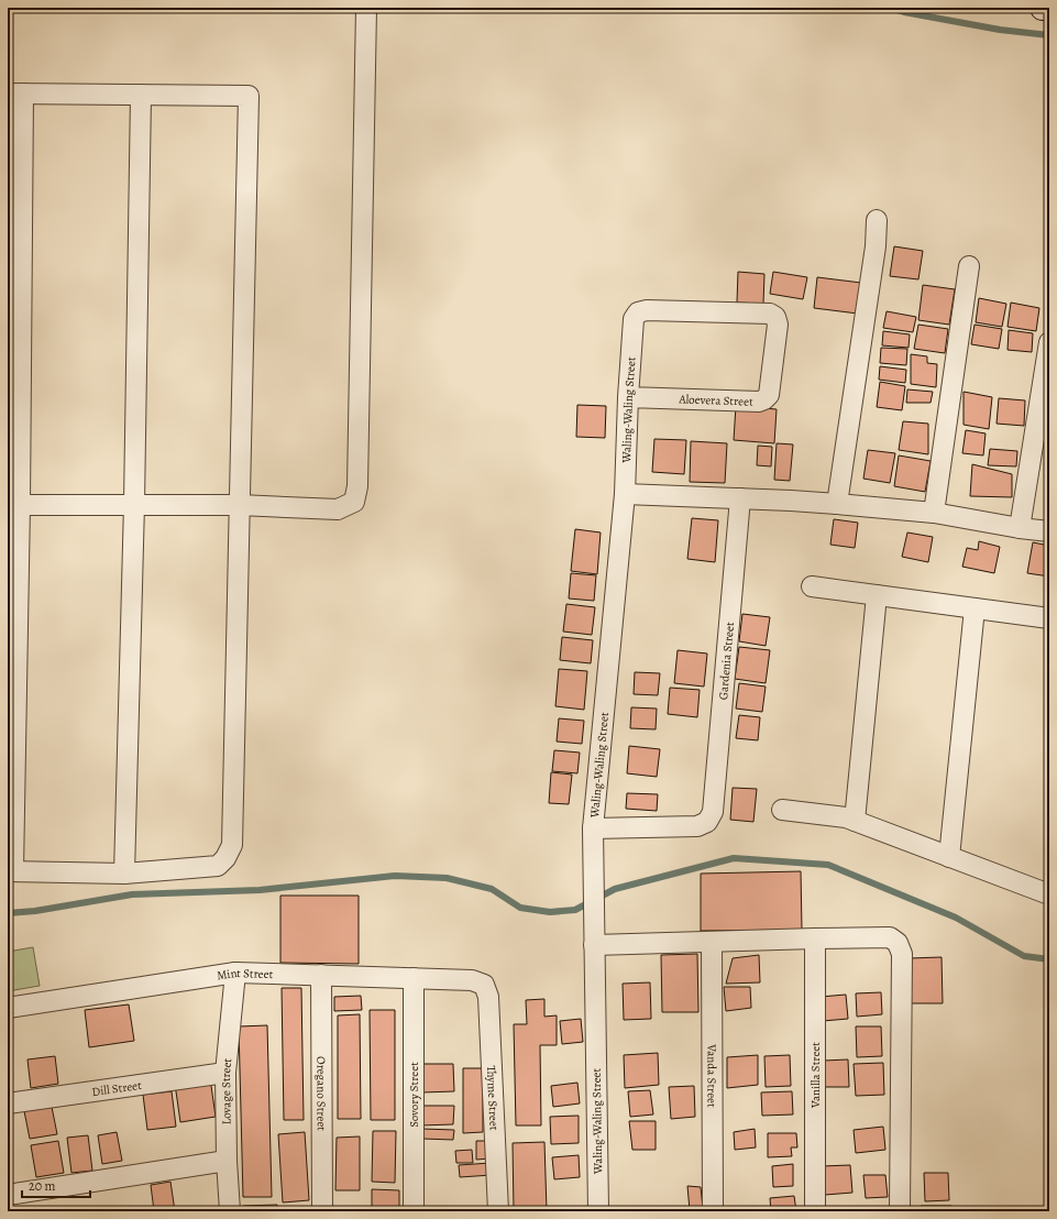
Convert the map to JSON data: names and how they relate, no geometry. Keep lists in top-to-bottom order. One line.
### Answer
{"streets":{"street":["Aloevera Street","Waling-Waling Street","Gardenia Street","Mint Street","Vanilla Street","Vanda Street","Dill Street","Lovage Street","Oregano Street","Sovory Street","Thyme Street"]},"crossings":[["Aloevera Street","Waling-Waling Street"],["Waling-Waling Street","Gardenia Street"],["Mint Street","Lovage Street"],["Mint Street","Oregano Street"],["Mint Street","Sovory Street"],["Mint Street","Thyme Street"],["Dill Street","Lovage Street"]],"scale_bar":"20 m"}
